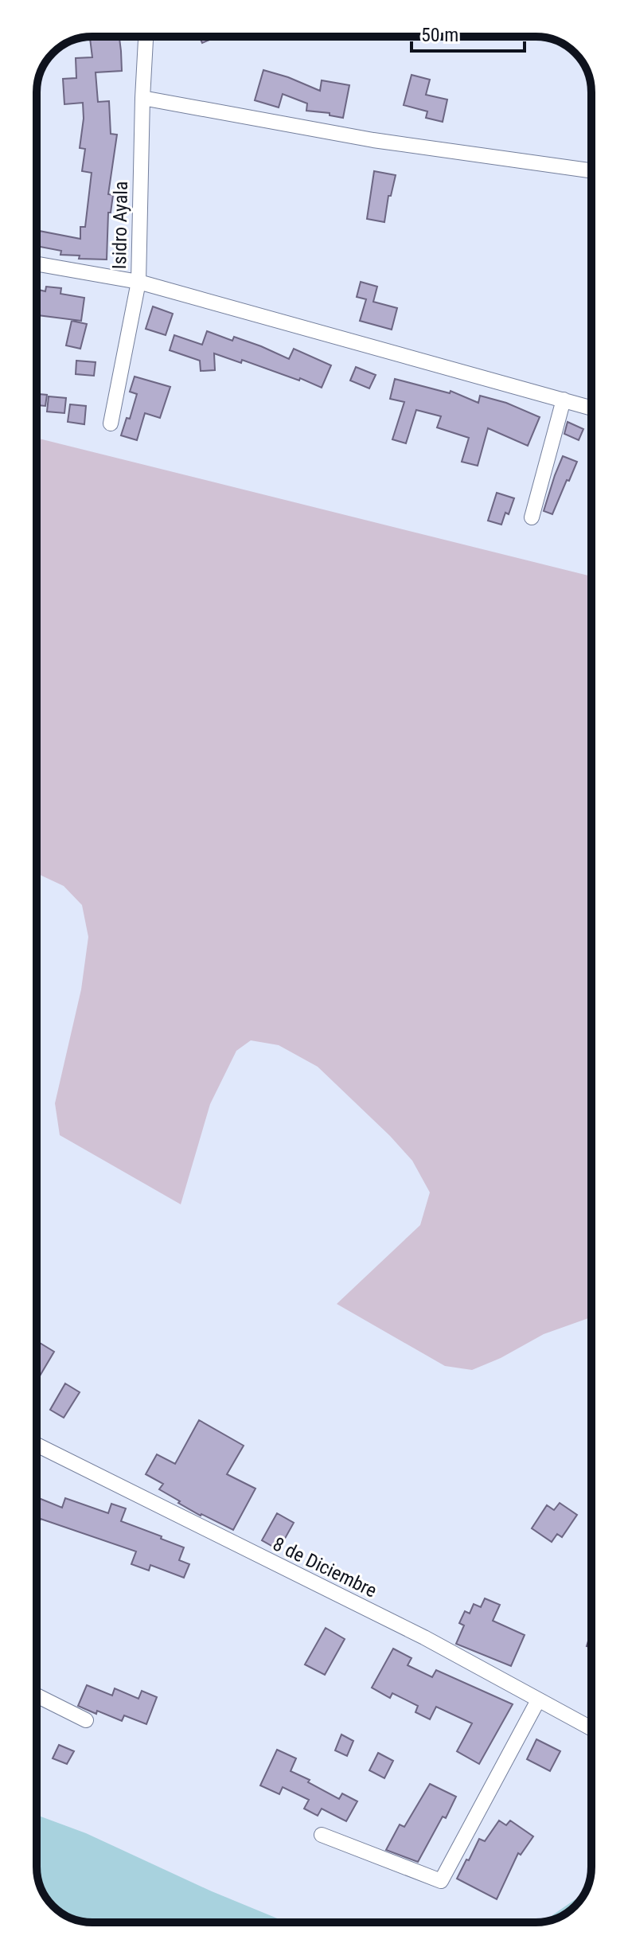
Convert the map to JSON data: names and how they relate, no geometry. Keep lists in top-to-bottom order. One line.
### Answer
{"streets":{"street":["Isidro Ayala","8 de Diciembre"]},"scale_bar":"50 m"}
